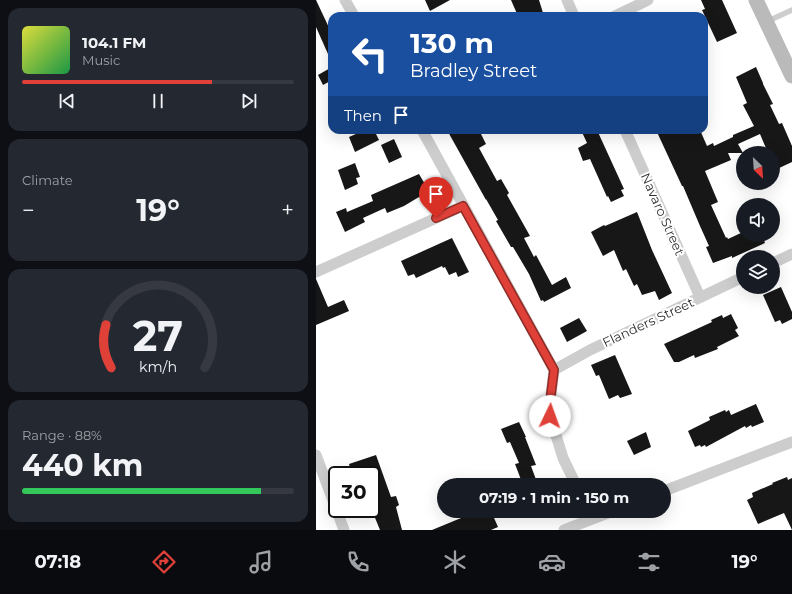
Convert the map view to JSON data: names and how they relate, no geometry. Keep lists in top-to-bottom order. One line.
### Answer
{"streets":{"street":["Navaro Street","Flanders Street"]},"crossings":[["Navaro Street","Flanders Street"]],"north":"bottom right","page":{"turn":["130 m","Bradley Street"],"song":["104.1 FM","Music"],"then":"Then","tile":["Climate",["Range · 88%","440 km"]],"heat":["−","19°","+"],"limit":"30","trip":"07:19 · 1 min · 150 m","tabs":["07:18","19°"],"gauge":["27","km/h"]}}
